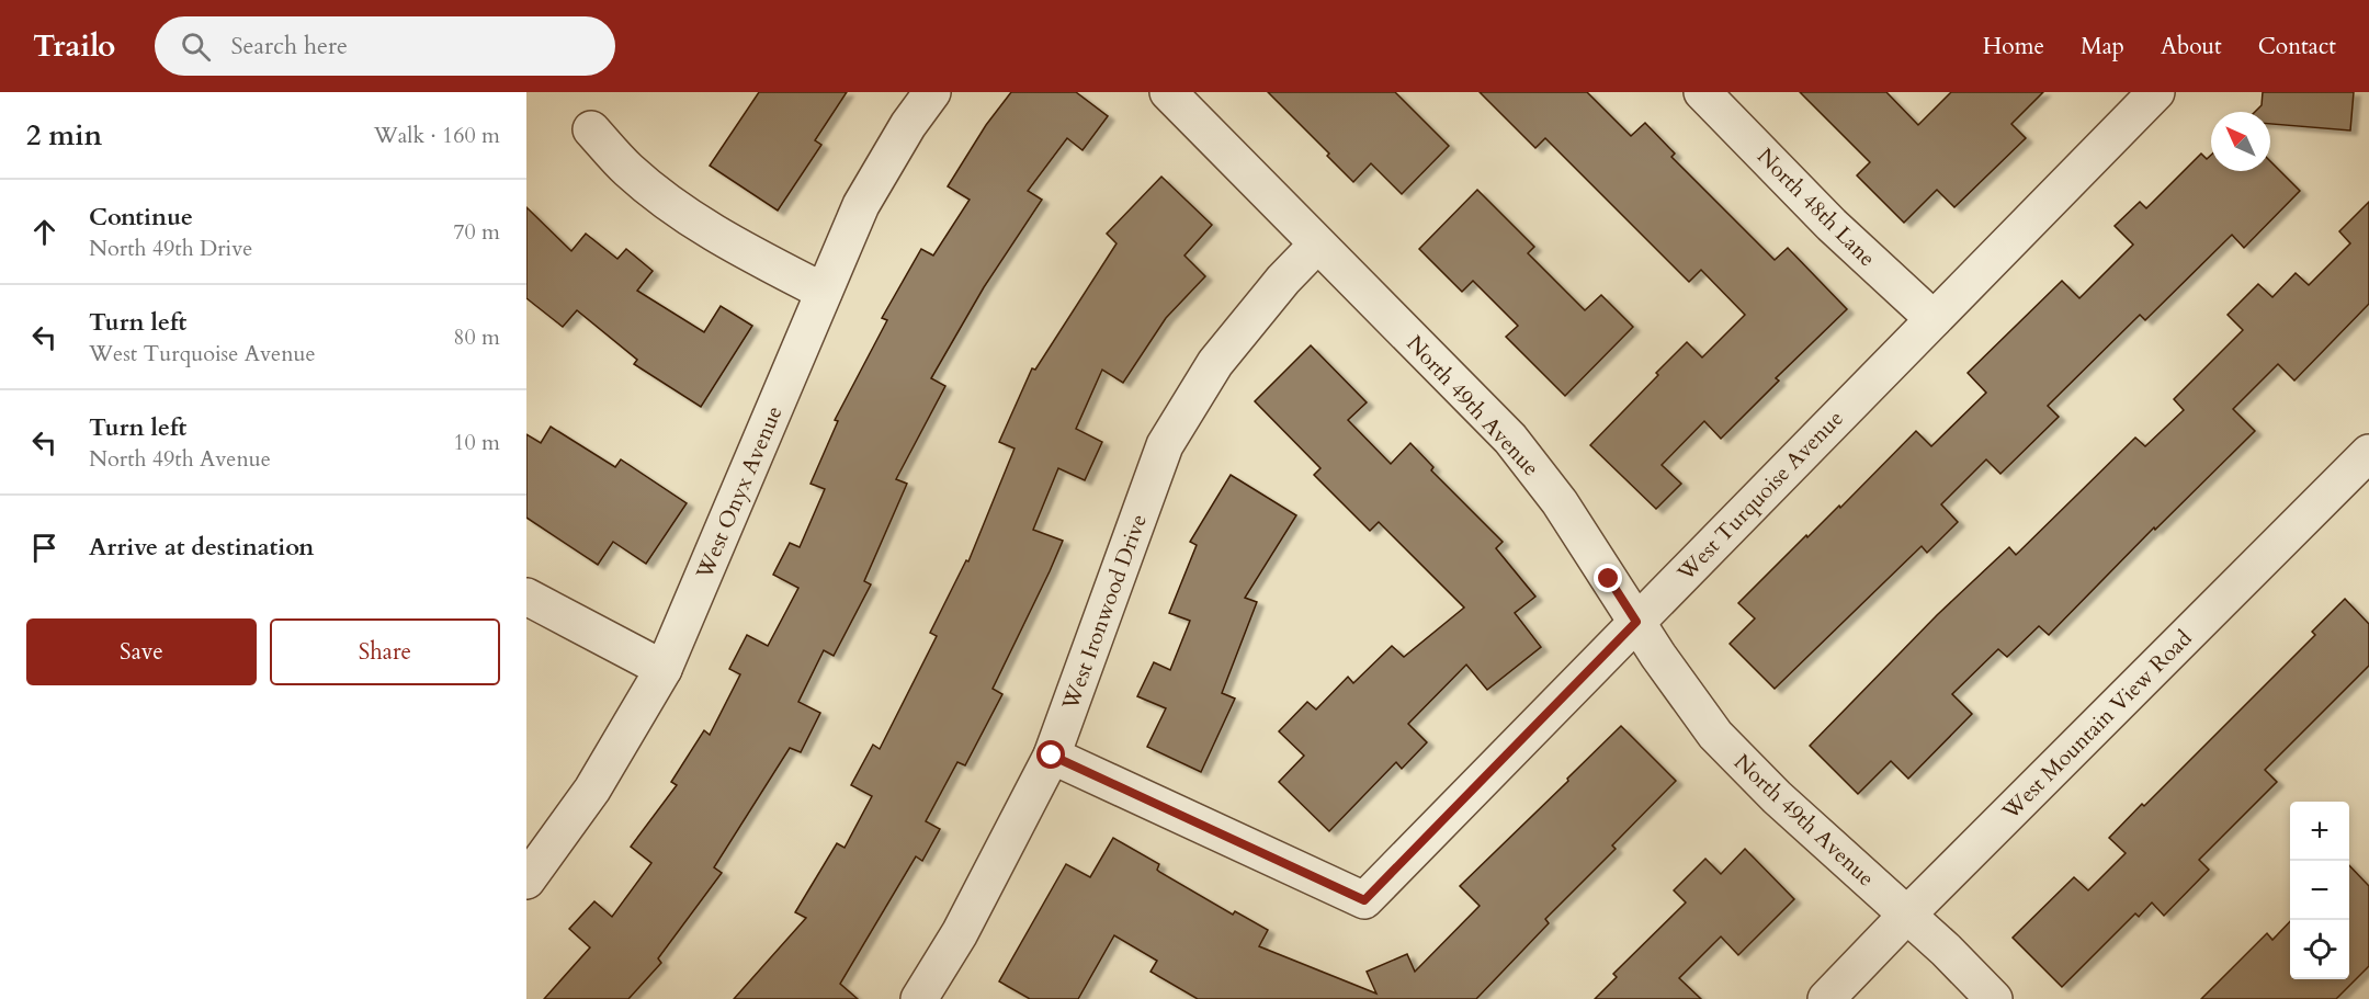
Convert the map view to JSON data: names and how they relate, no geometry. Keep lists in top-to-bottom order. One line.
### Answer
{"streets":{"street":["North 48th Lane","North 49th Avenue","West Onyx Avenue","West Turquoise Avenue","West Ironwood Drive","West Mountain View Road"]},"crossings":[["North 48th Lane","West Turquoise Avenue"],["North 49th Avenue","West Turquoise Avenue"],["North 49th Avenue","West Ironwood Drive"],["North 49th Avenue","West Mountain View Road"],["West Turquoise Avenue","West Ironwood Drive"]],"north":"top left","page":{"header":"Trailo","search":"Search here","nav":["Home","Map","About","Contact"],"heading":["2 min","Walk · 160 m"],"list":[["Continue","North 49th Drive","70 m"],["Turn left","West Turquoise Avenue","80 m"],["Turn left","North 49th Avenue","10 m"],"Arrive at destination"],"buttons":["Save","Share"],"map_buttons":["+","−"]}}
